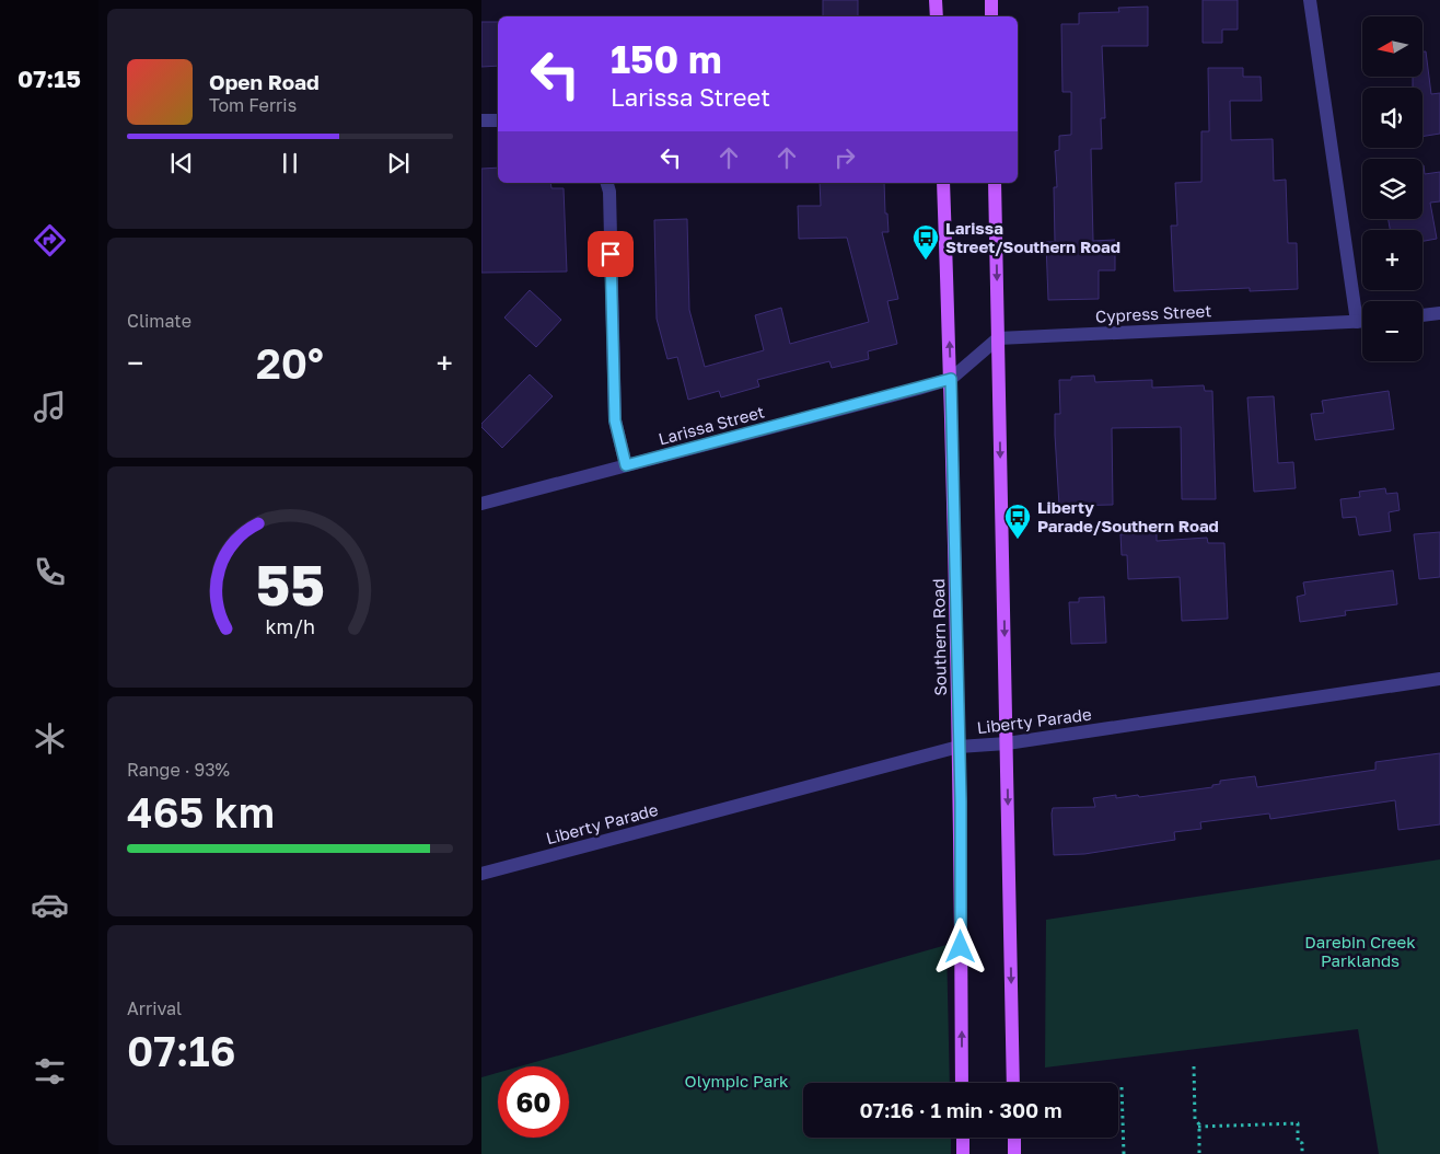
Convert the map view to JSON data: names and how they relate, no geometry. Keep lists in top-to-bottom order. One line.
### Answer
{"streets":{"main road":["Southern Road"],"street":["Cypress Street","Larissa Street","Liberty Parade"]},"crossings":[["Larissa Street","Southern Road"],["Southern Road","Liberty Parade"]],"parks":["Darebin Creek Parklands","Olympic Park"],"places":{"bus stop":["Larissa Street/Southern Road","Liberty Parade/Southern Road"]},"north":"left","page":{"tabs":"07:15","map_buttons":["+","−"],"turn":["150 m","Larissa Street"],"song":["Open Road","Tom Ferris"],"tile":["Climate",["Range · 93%","465 km"],["Arrival","07:16"]],"heat":["−","20°","+"],"limit":"60","trip":"07:16 · 1 min · 300 m","gauge":["55","km/h"]}}
